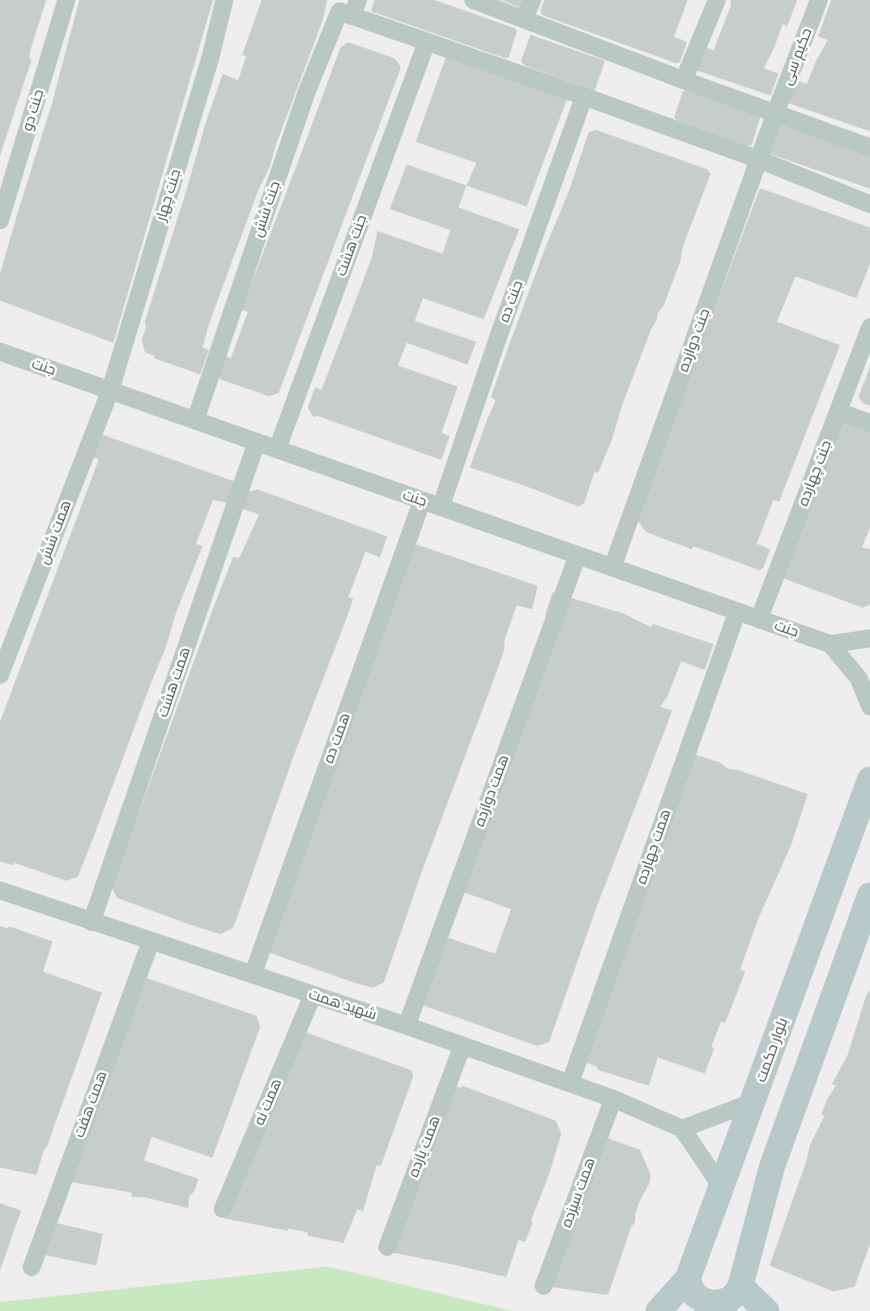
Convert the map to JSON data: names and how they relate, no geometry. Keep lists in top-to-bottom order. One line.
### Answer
{"streets":{"street":["حکیم سی","جنت دو","جنت چهار","جنت شش","جنت هشت","جنت ده","جنت دوازده","جنت","جنت چهارده","همت شش","همت هشت","همت ده","همت دوازده","همت چهارده","شهید همت","بلوار حکمت","همت نه","همت هفت","همت یازده","همت سیزده"]},"crossings":[["حکیم سی","جنت دوازده"],["جنت چهار","جنت"],["جنت چهار","همت شش"],["جنت شش","جنت"],["جنت هشت","جنت"],["جنت ده","جنت"],["جنت دوازده","جنت"],["جنت","جنت چهارده"],["جنت","همت شش"],["جنت","همت هشت"],["جنت","همت ده"],["جنت","همت دوازده"],["جنت","همت چهارده"],["همت هشت","شهید همت"],["همت ده","شهید همت"],["همت دوازده","شهید همت"],["همت چهارده","شهید همت"],["شهید همت","همت نه"],["شهید همت","همت هفت"],["شهید همت","همت یازده"],["شهید همت","همت سیزده"]]}
